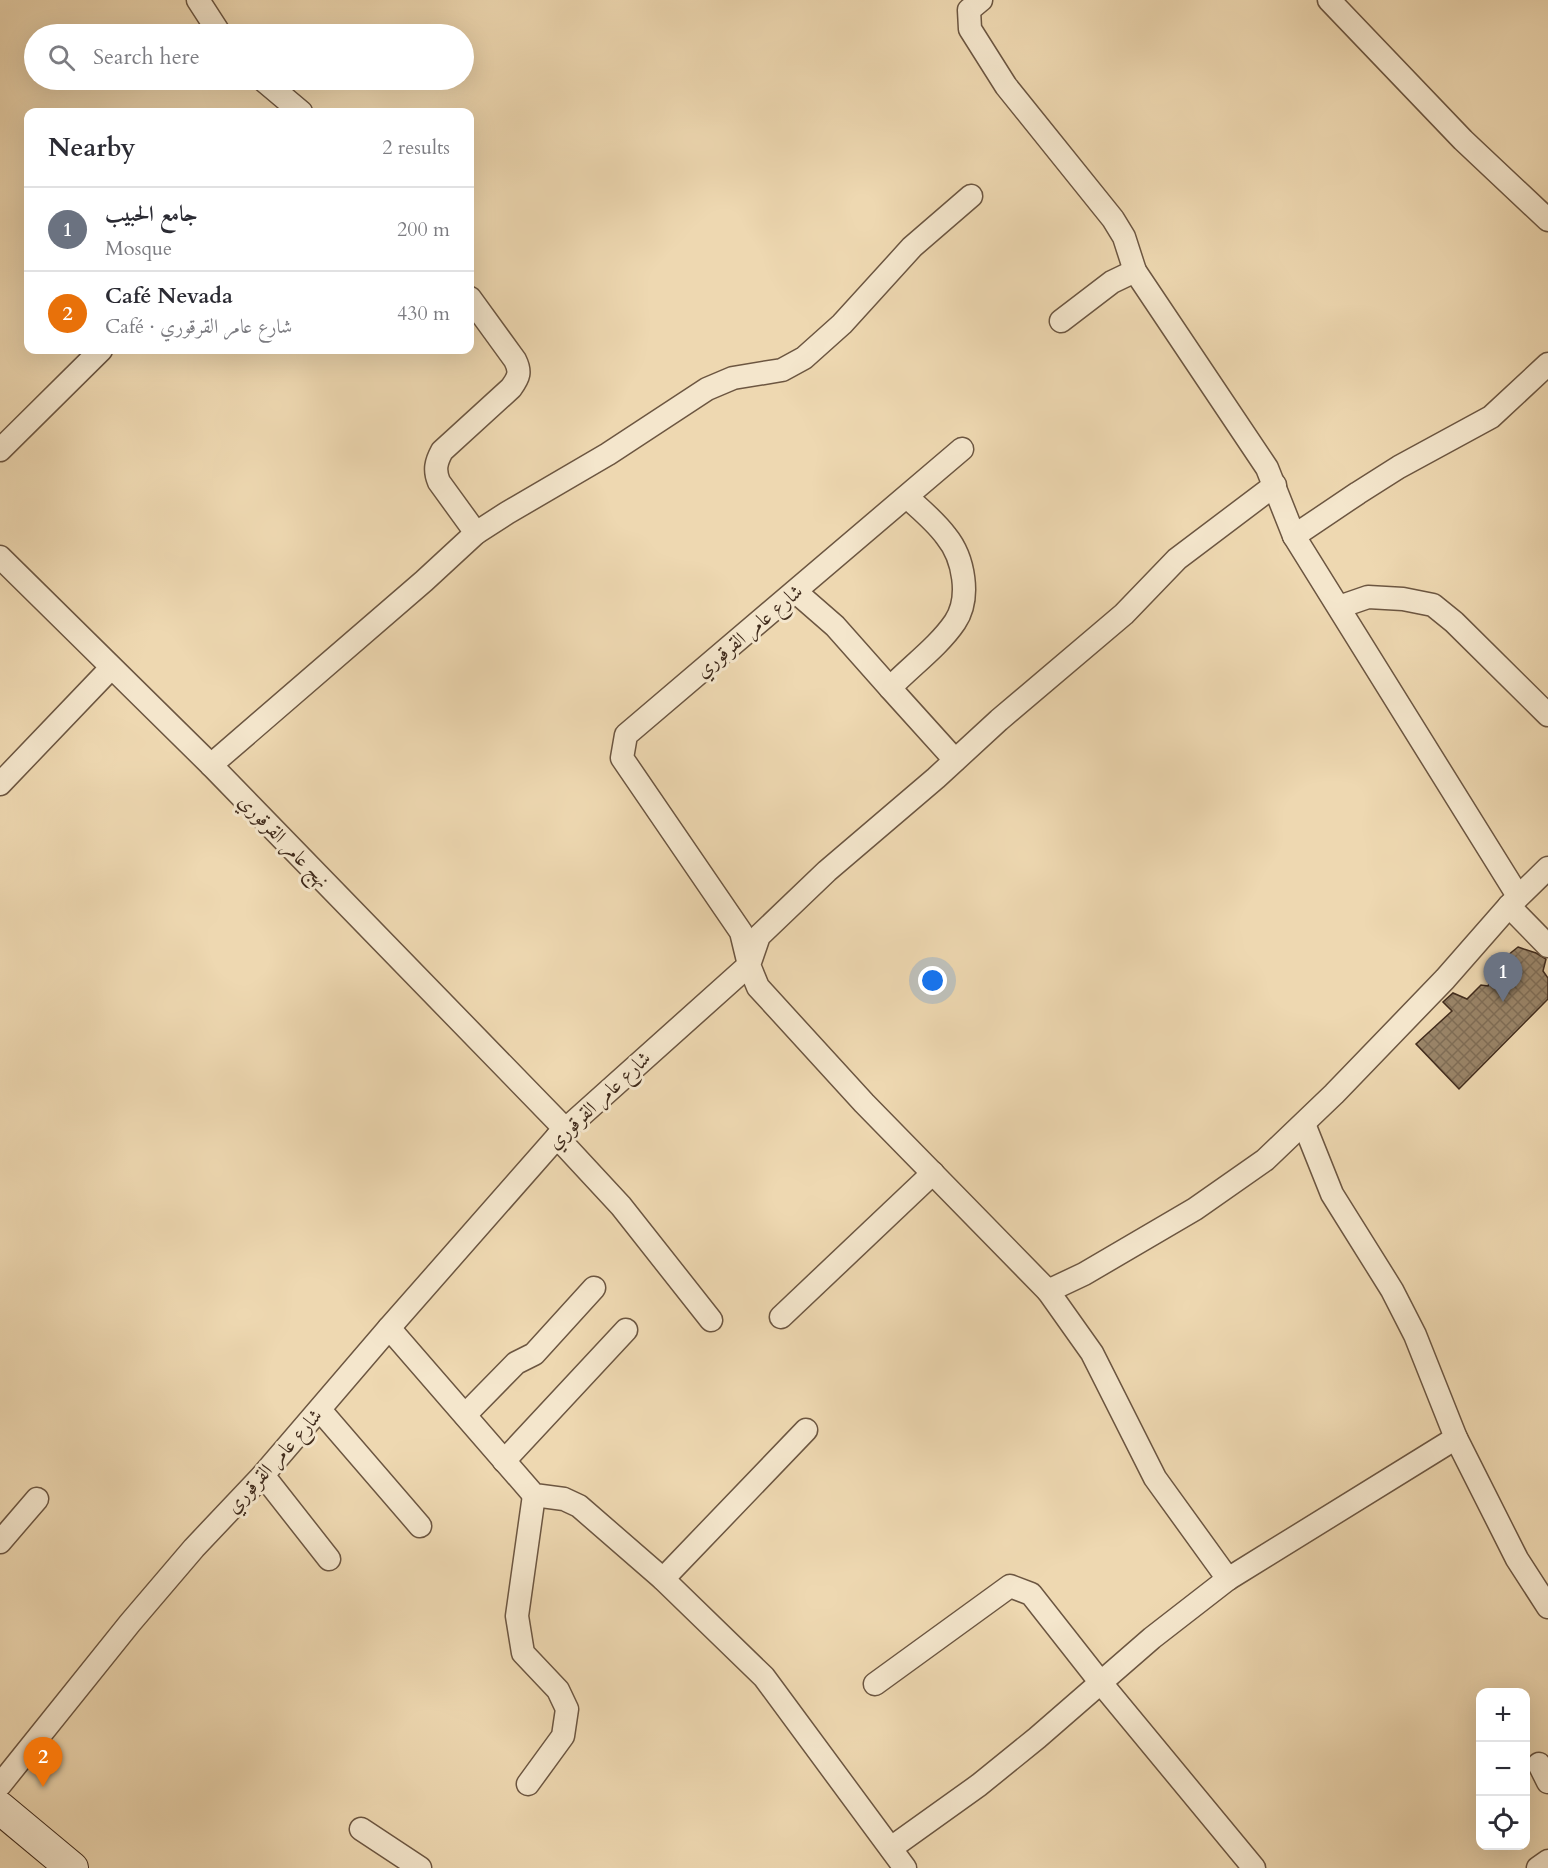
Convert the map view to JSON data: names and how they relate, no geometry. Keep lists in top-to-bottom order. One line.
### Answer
{"streets":{"street":["شارع عامر القرقوري","نهج عامر القرقوري"]},"crossings":[["شارع عامر القرقوري","نهج عامر القرقوري"]],"page":{"search":"Search here","heading":["Nearby","2 results"],"list":[{"mark":"1","name":"جامع الحبيب","note":"Mosque","value":"200 m"},{"mark":"2","name":"Café Nevada","note":"Café · شارع عامر القرقوري","value":"430 m"}],"pins":["1","2"],"map_buttons":["+","−"]}}
